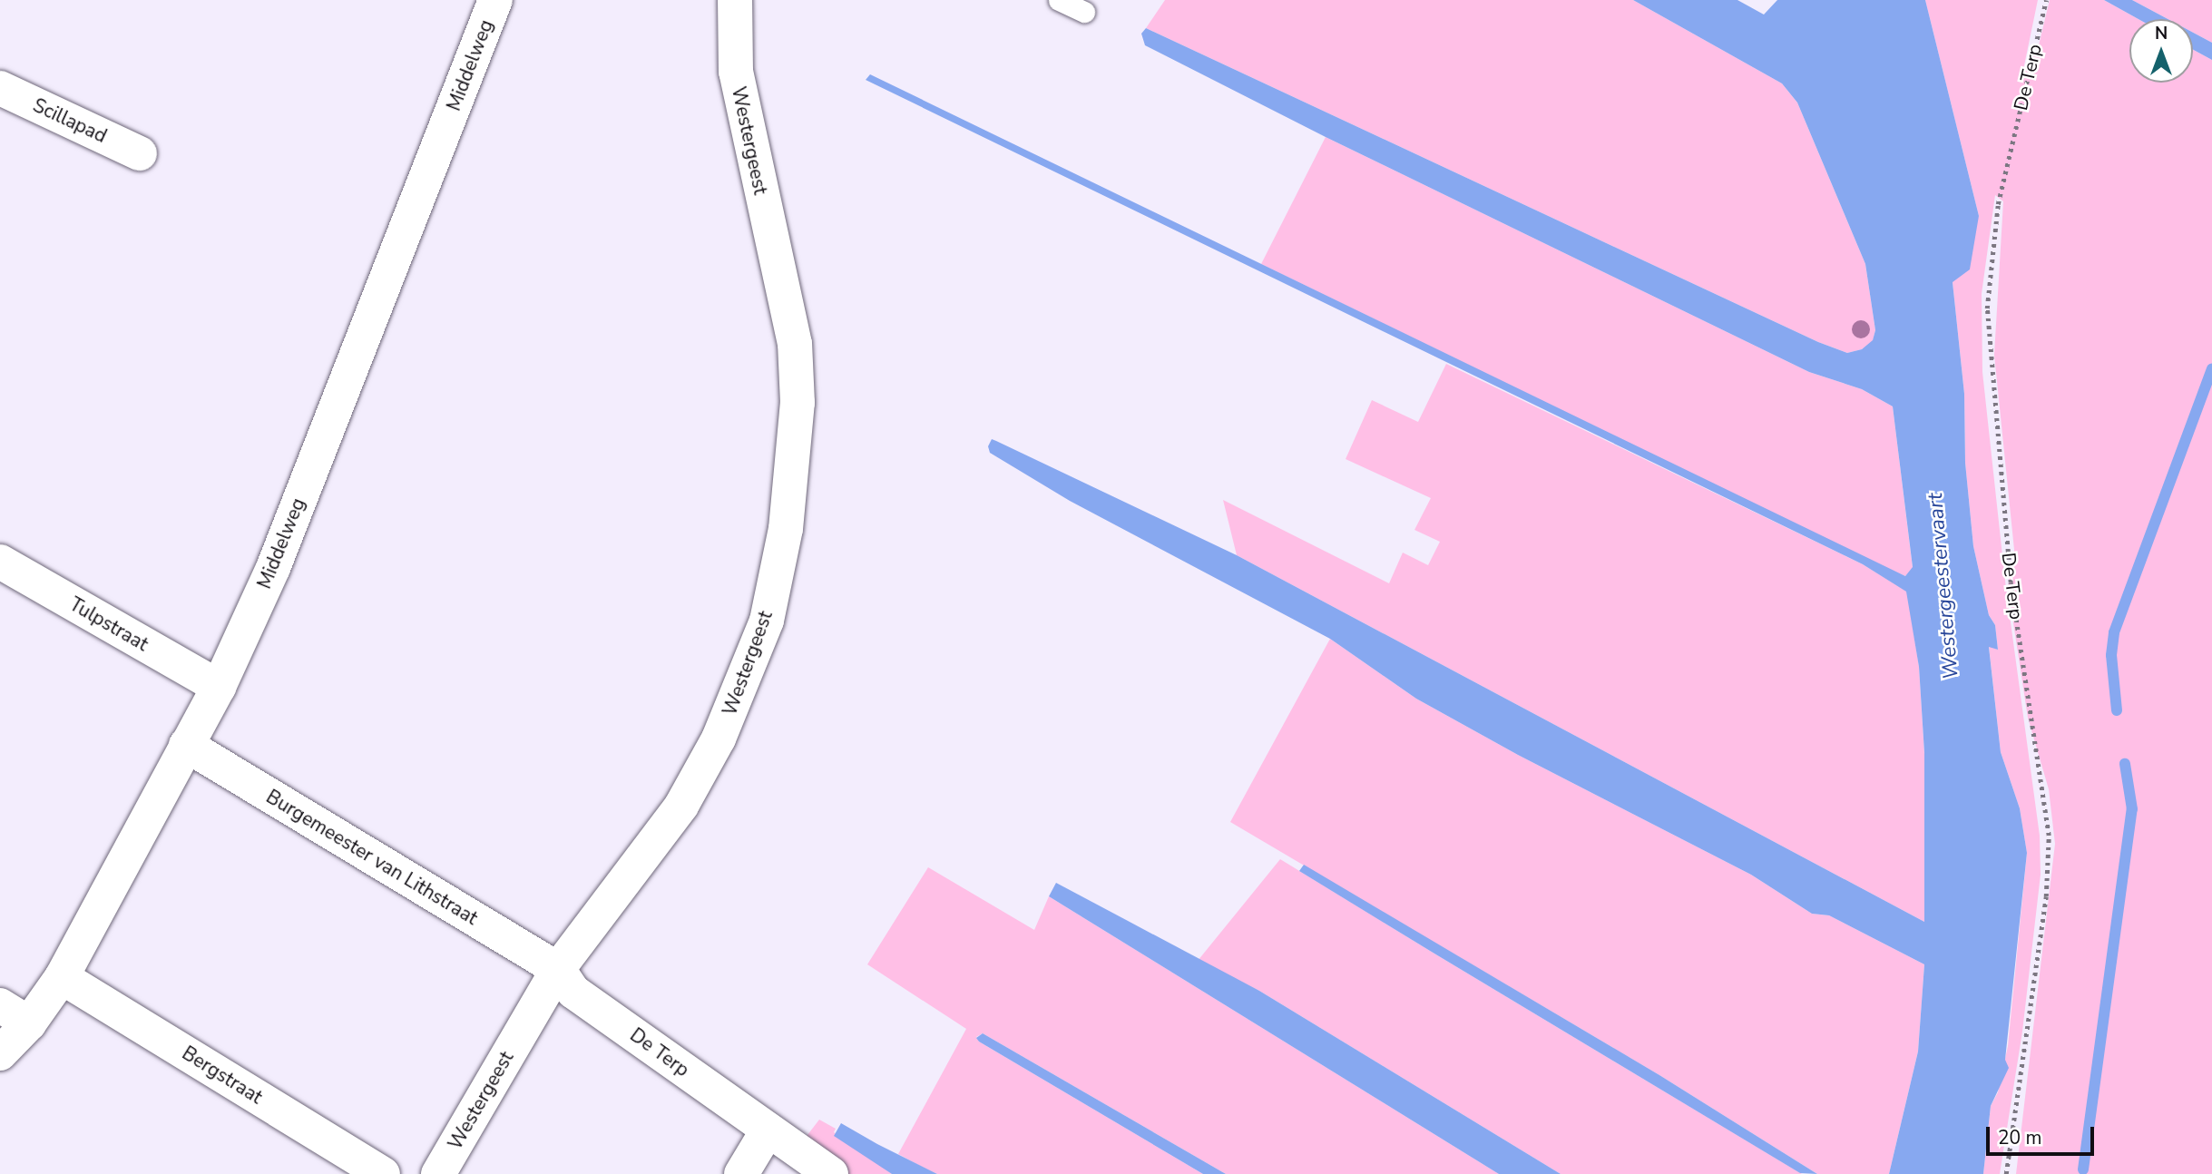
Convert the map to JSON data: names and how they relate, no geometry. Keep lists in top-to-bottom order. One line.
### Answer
{"streets":{"street":["Middelweg","De Terp","Scillapad","Westergeest","Tulpstraat","Burgemeester van Lithstraat","Bergstraat"]},"crossings":[["Middelweg","Tulpstraat"],["Middelweg","Burgemeester van Lithstraat"],["Middelweg","Bergstraat"],["De Terp","Westergeest"],["De Terp","Burgemeester van Lithstraat"],["Westergeest","Burgemeester van Lithstraat"]],"water":["Westergeestervaart"],"scale_bar":"20 m","north":"top"}
